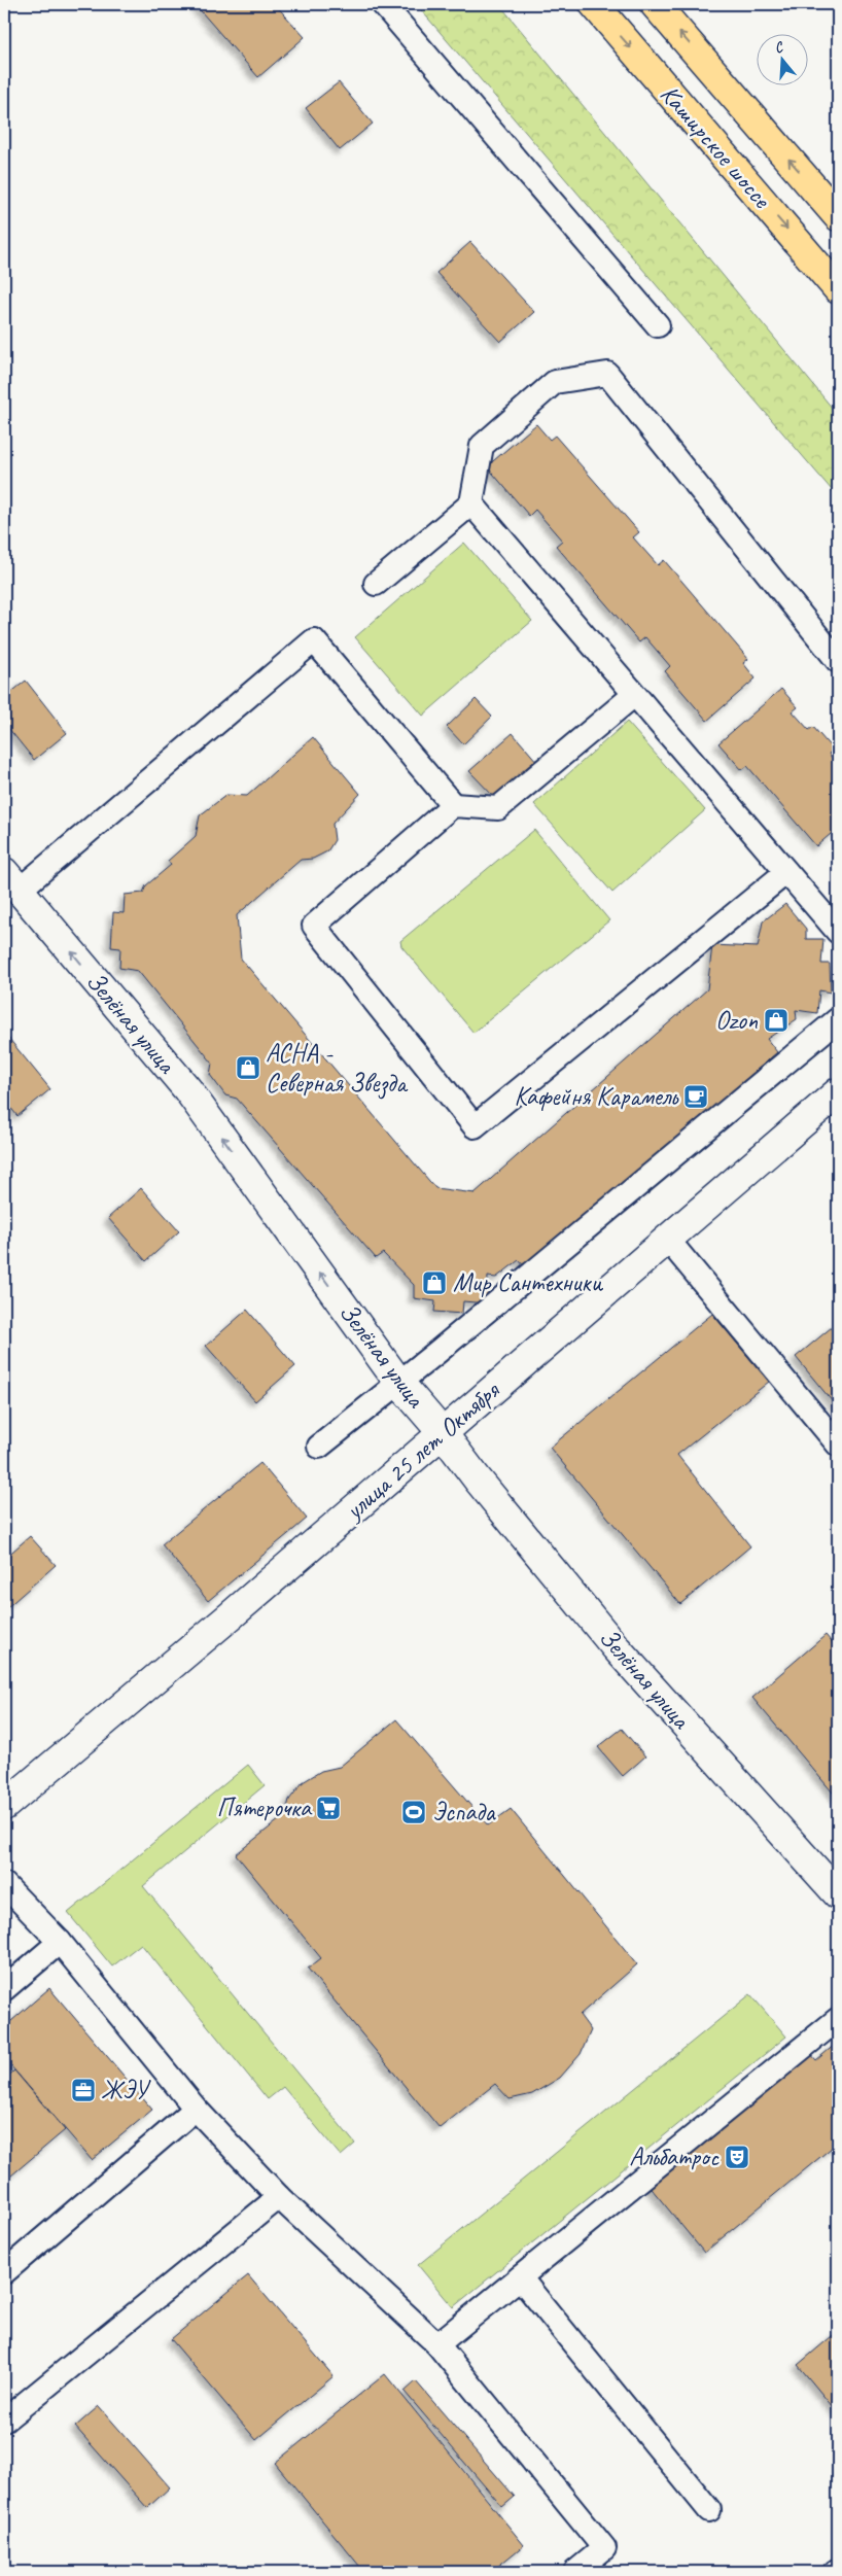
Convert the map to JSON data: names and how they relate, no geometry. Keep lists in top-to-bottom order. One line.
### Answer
{"streets":{"main road":["Каширское шоссе"],"street":["Зелёная улица","улица 25 лет Октября"]},"crossings":[["Зелёная улица","улица 25 лет Октября"]],"one_way":["Зелёная улица"],"places":{"shop":["Ozon","АСНА - Северная Звезда","Мир Сантехники"],"cafe":["Кафейня Карамель"],"supermarket":["Пятерочка"],"sports":["Эспада"],"office":["ЖЭУ"],"theatre":["Альбатрос"]},"north":"top"}
